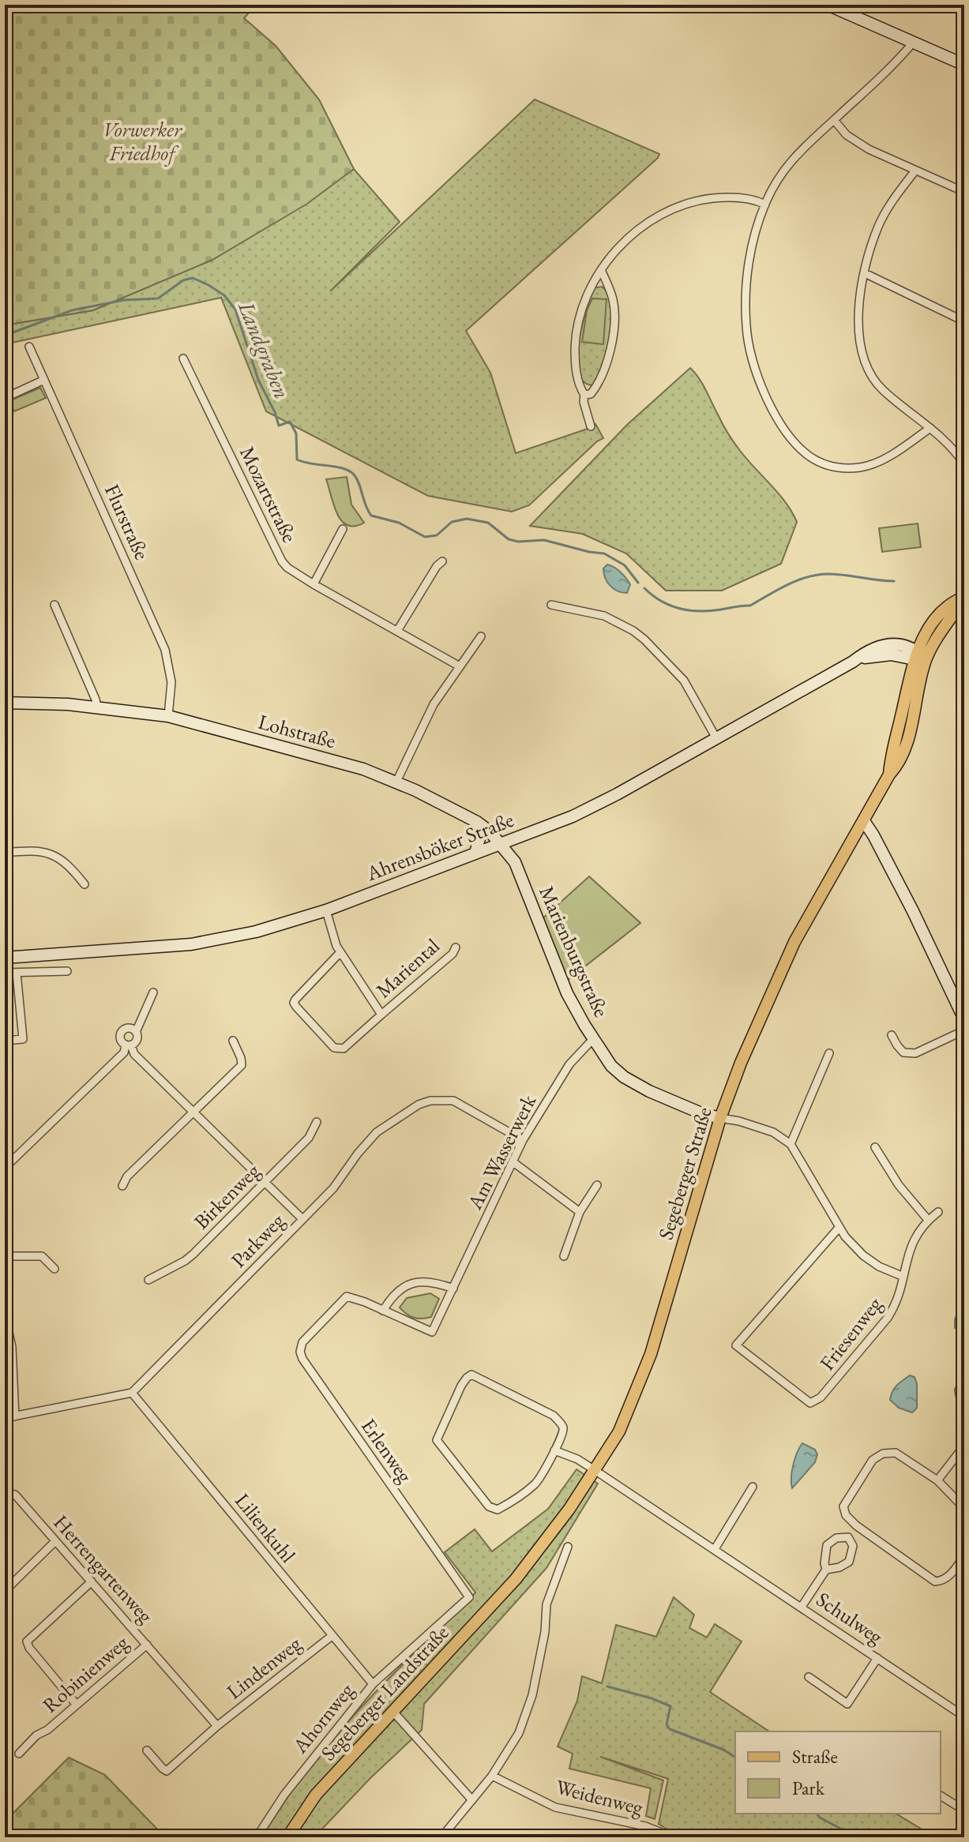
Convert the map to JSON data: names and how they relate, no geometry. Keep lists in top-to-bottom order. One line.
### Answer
{"streets":{"main road":["Lohstraße","Ahrensböker Straße","Marienburgstraße","Segeberger Straße","Segeberger Landstraße"],"street":["Mozartstraße","Flurstraße","Mariental","Am Wasserwerk","Birkenweg","Parkweg","Friesenweg","Erlenweg","Lilienkuhl","Herrengartenweg","Schulweg","Lindenweg","Robinienweg","Ahornweg","Weidenweg"]},"crossings":[["Flurstraße","Lohstraße"],["Lohstraße","Ahrensböker Straße"],["Lohstraße","Marienburgstraße"],["Ahrensböker Straße","Marienburgstraße"],["Ahrensböker Straße","Mariental"],["Ahrensböker Straße","Segeberger Straße"],["Marienburgstraße","Am Wasserwerk"],["Marienburgstraße","Segeberger Straße"],["Am Wasserwerk","Parkweg"],["Am Wasserwerk","Erlenweg"],["Segeberger Straße","Schulweg"],["Segeberger Straße","Segeberger Landstraße"],["Parkweg","Lilienkuhl"],["Erlenweg","Lilienkuhl"],["Erlenweg","Ahornweg"],["Lilienkuhl","Lindenweg"],["Lilienkuhl","Ahornweg"],["Herrengartenweg","Lindenweg"],["Herrengartenweg","Robinienweg"]],"water":["Landgraben"],"parks":["Vorwerker Friedhof"],"legend":["Straße","Park"]}
